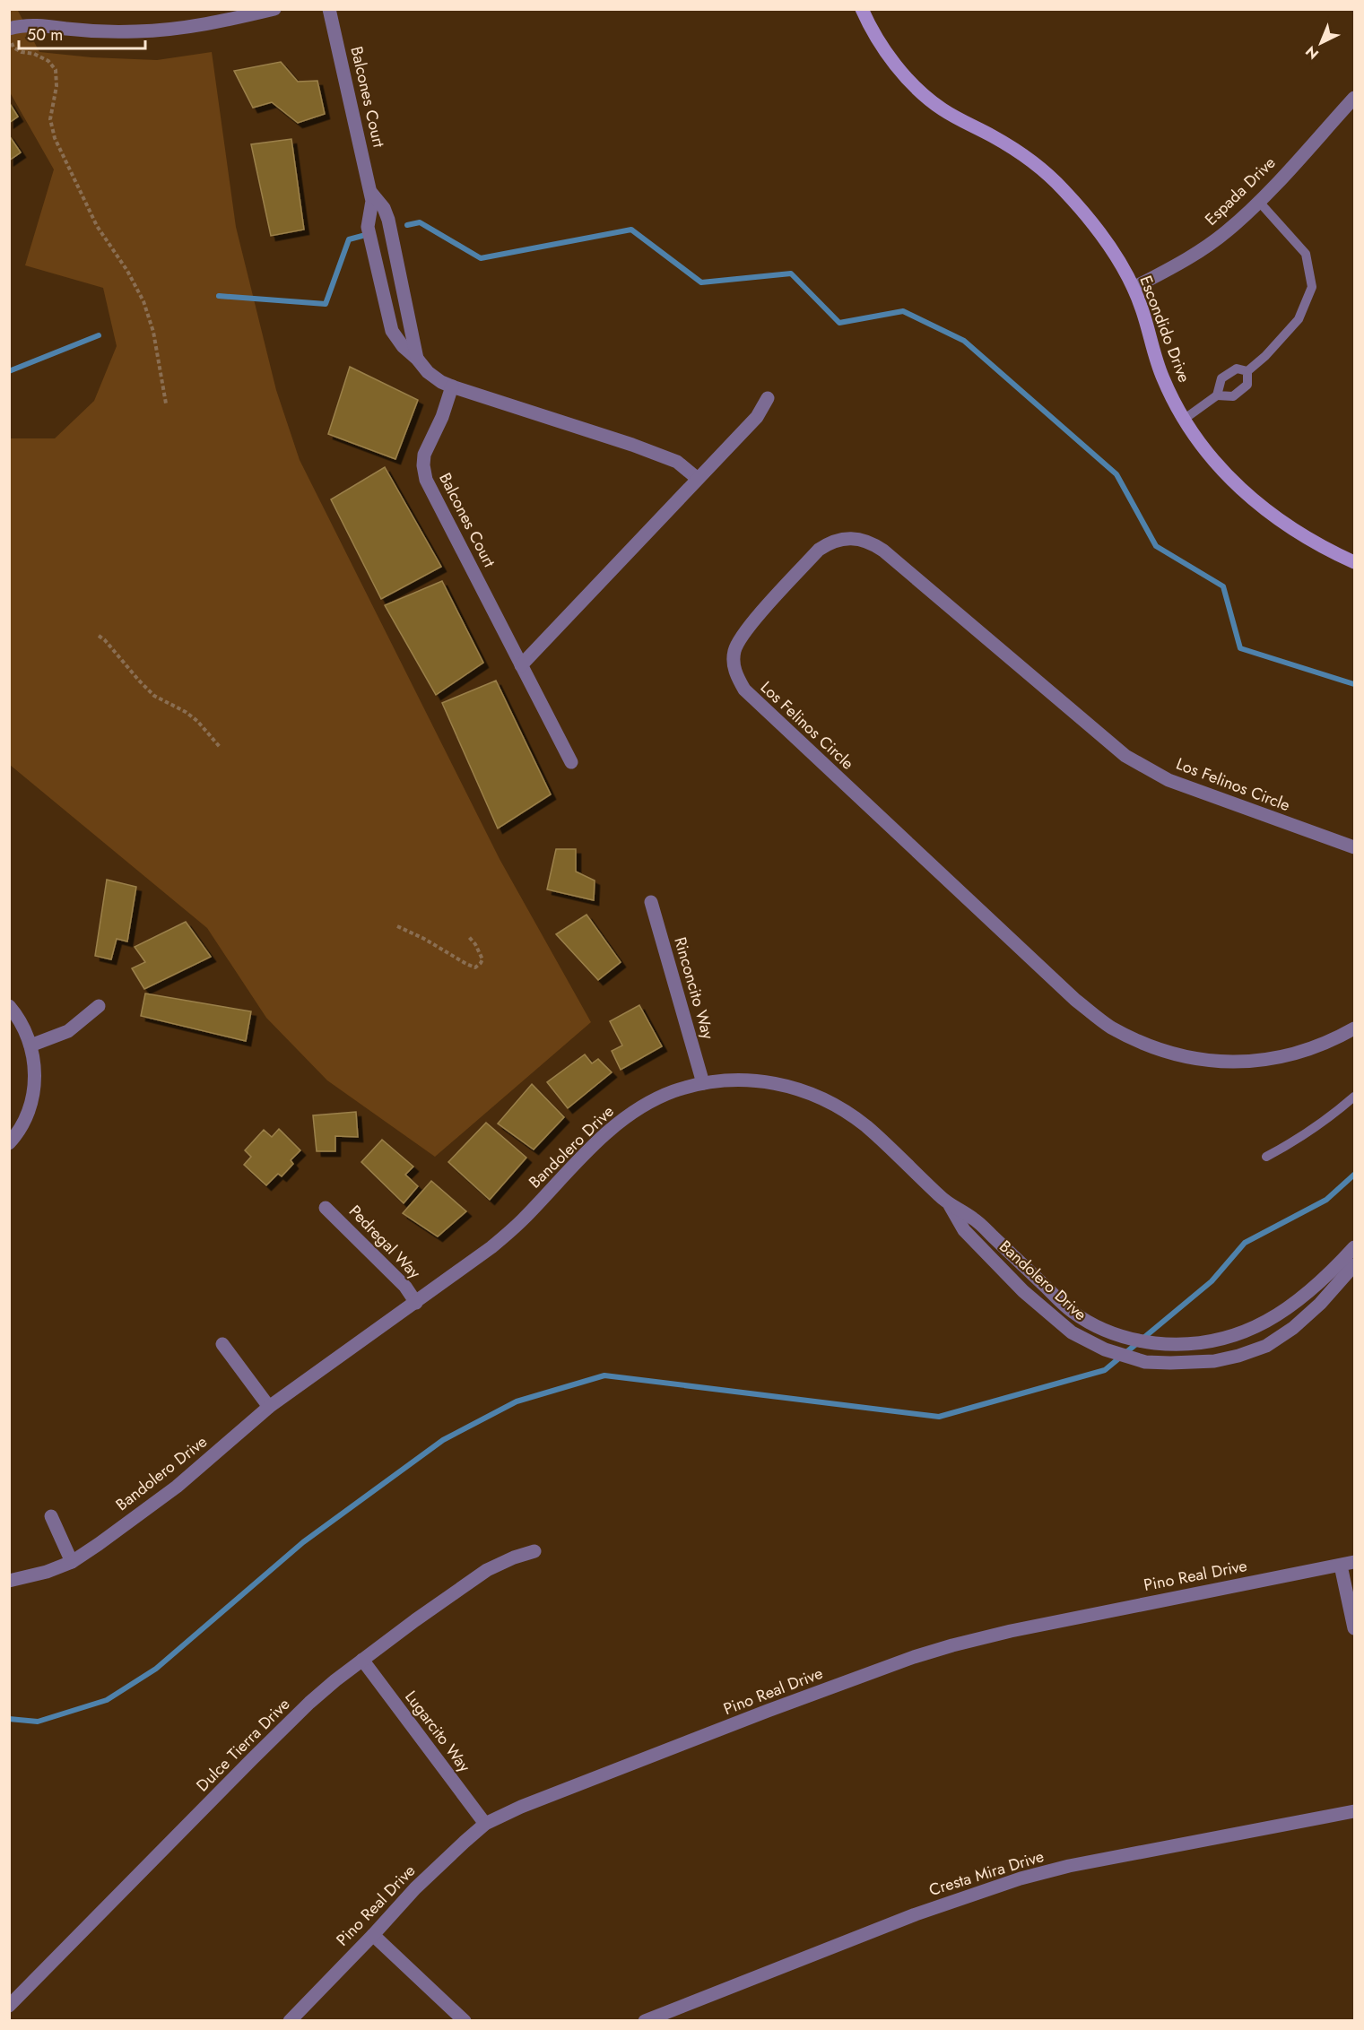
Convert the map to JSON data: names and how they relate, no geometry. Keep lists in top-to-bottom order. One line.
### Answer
{"streets":{"street":["Balcones Court","Espada Drive","Escondido Drive","Los Felinos Circle","Rinconcito Way","Bandolero Drive","Pedregal Way","Pino Real Drive","Lugarcito Way","Dulce Tierra Drive","Cresta Mira Drive"]},"crossings":[["Espada Drive","Escondido Drive"],["Rinconcito Way","Bandolero Drive"],["Bandolero Drive","Pedregal Way"],["Pino Real Drive","Lugarcito Way"],["Lugarcito Way","Dulce Tierra Drive"]],"scale_bar":"50 m","north":"bottom left"}
